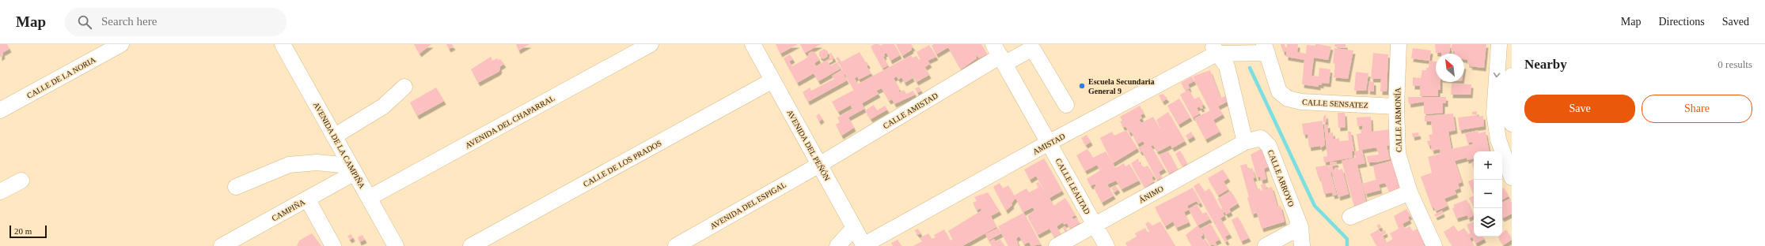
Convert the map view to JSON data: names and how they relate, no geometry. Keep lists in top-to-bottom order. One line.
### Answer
{"streets":{"street":["CALLE DE LA NORIA","CALLE SENSATEZ","CALLE AMISTAD","CALLE ARMONÍA","AVENIDA DEL CHAPARRAL","AMISTAD","AVENIDA DE LA CAMPIÑA","AVENIDA DEL PEÑÓN","CALLE DE LOS PRADOS","CALLE ARROYO","CALLE LEALTAD","ÁNIMO","AVENIDA DEL ESPIGAL","CAMPIÑA"]},"crossings":[["CALLE SENSATEZ","CALLE ARMONÍA"],["CALLE SENSATEZ","AMISTAD"],["CALLE AMISTAD","AVENIDA DEL PEÑÓN"],["CALLE AMISTAD","CALLE LEALTAD"],["CALLE AMISTAD","AVENIDA DEL ESPIGAL"],["AVENIDA DEL CHAPARRAL","AVENIDA DE LA CAMPIÑA"],["AMISTAD","AVENIDA DEL PEÑÓN"],["AMISTAD","CALLE LEALTAD"],["AVENIDA DE LA CAMPIÑA","CAMPIÑA"],["AVENIDA DEL PEÑÓN","CALLE DE LOS PRADOS"],["AVENIDA DEL PEÑÓN","AVENIDA DEL ESPIGAL"],["CALLE ARROYO","ÁNIMO"],["CALLE LEALTAD","ÁNIMO"]],"places":["Escuela Secundaria General 9"],"scale_bar":"20 m","north":"top left","page":{"header":"Map","search":"Search here","nav":["Map","Directions","Saved"],"heading":["Nearby","0 results"],"buttons":["Save","Share"],"map_buttons":["+","−"],"scale":"20 m"}}
